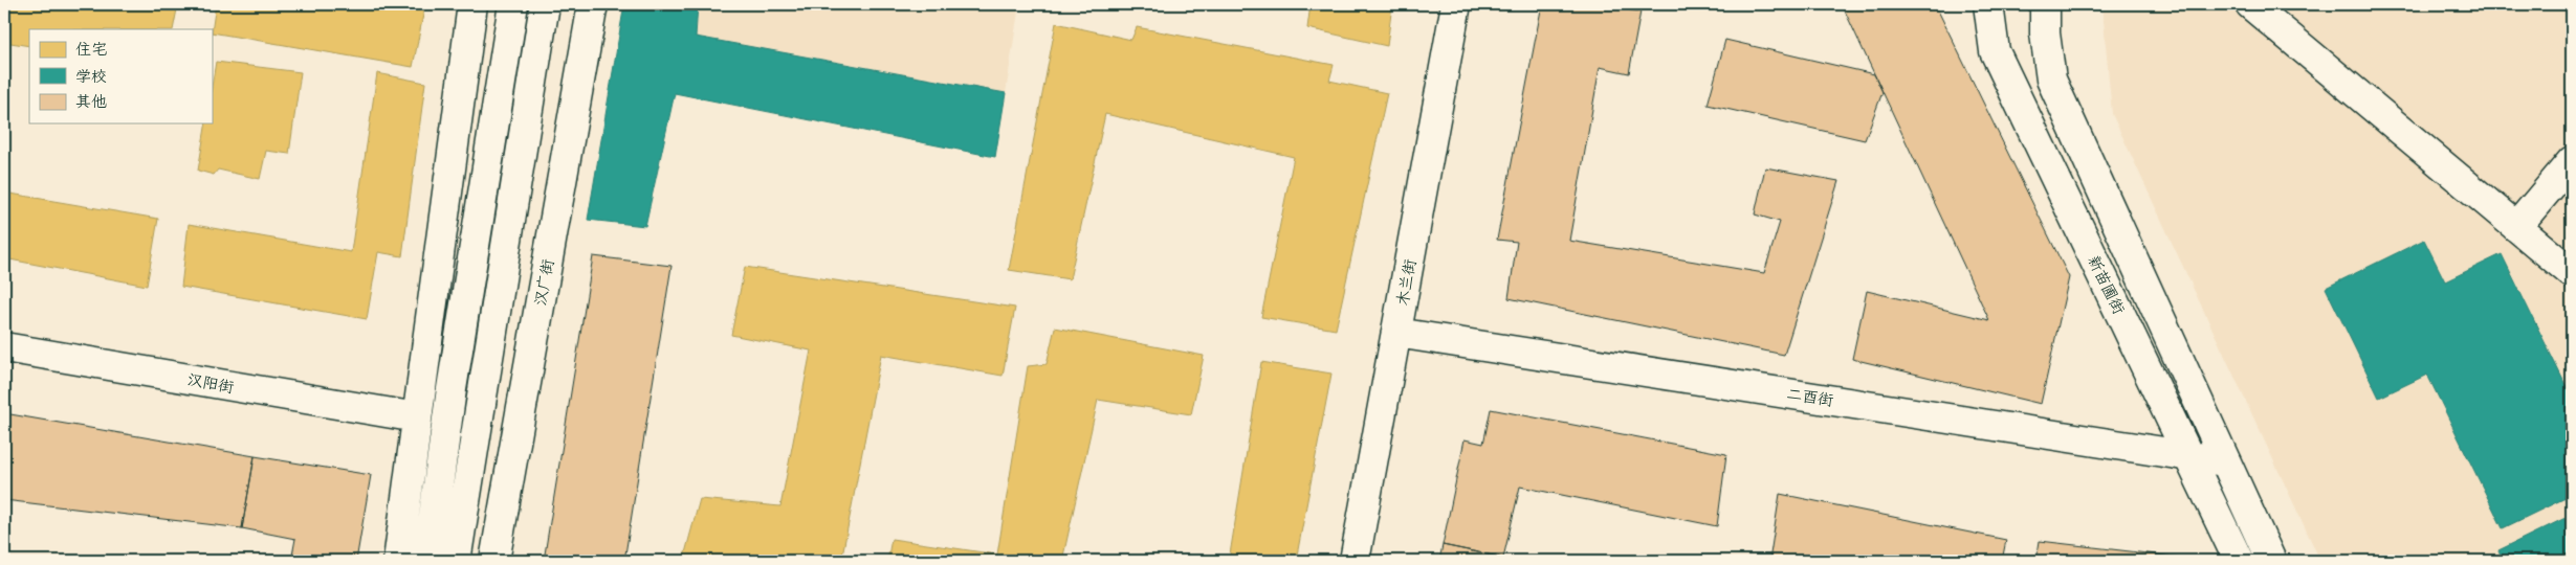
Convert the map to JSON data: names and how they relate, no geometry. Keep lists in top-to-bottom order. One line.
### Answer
{"streets":{"street":["汉广街","木兰街","新苗圃街","汉阳街","二酉街"]},"crossings":[["木兰街","二酉街"],["新苗圃街","二酉街"]],"legend":["住宅","学校","其他"]}
